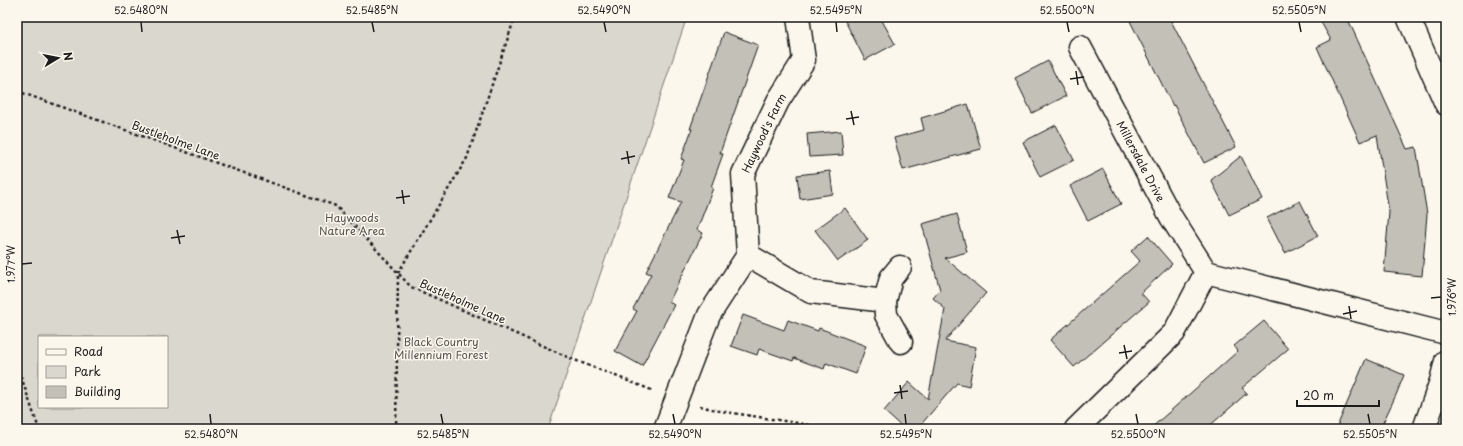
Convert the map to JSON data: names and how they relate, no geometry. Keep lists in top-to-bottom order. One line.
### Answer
{"streets":{"street":["Haywood's Farm","Millersdale Drive"],"path":["Bustleholme Lane"]},"parks":["Haywoods Nature Area","Black Country Millennium Forest"],"legend":["Road","Park","Building"],"scale_bar":"20 m","north":"right","coordinates":["52.5480°N","52.5485°N","52.5490°N","52.5495°N","52.5500°N","52.5505°N","1.977°W","1.976°W"]}
